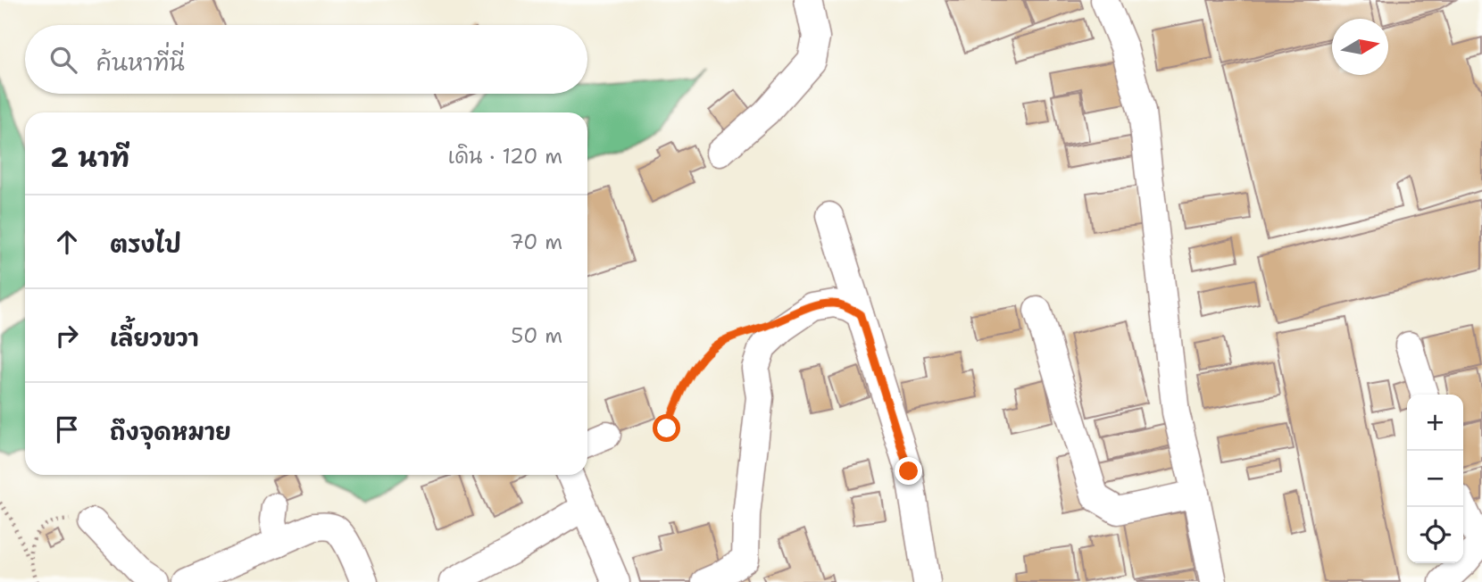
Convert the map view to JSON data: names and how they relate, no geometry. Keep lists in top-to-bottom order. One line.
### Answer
{"north":"right","page":{"search":"ค้นหาที่นี่","heading":["2 นาที","เดิน · 120 m"],"list":[["ตรงไป","70 m"],["เลี้ยวขวา","50 m"],"ถึงจุดหมาย"],"map_buttons":["+","−"]}}
